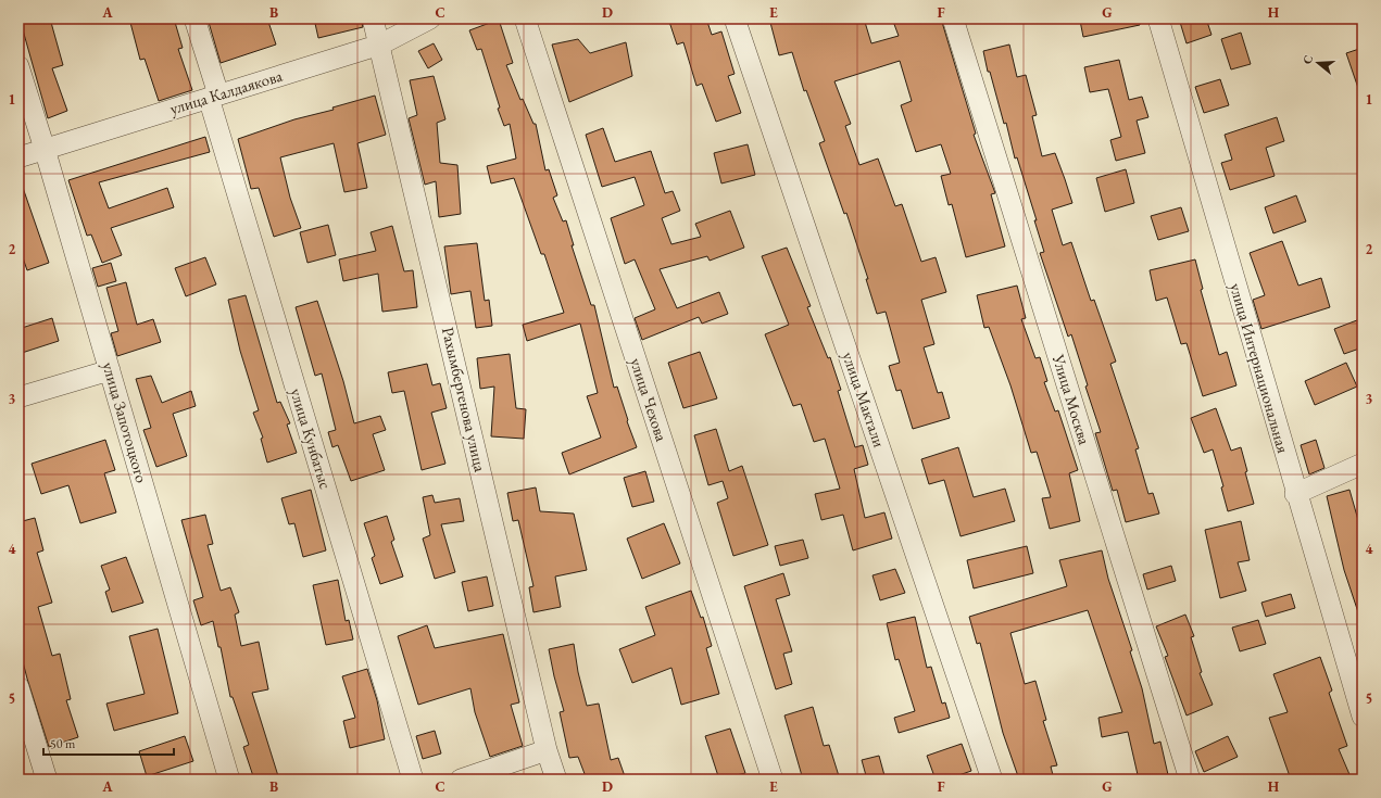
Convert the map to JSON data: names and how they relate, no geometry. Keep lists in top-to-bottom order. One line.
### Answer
{"streets":{"street":["улица Калдаякова","улица Интернациональная","Рахымбергенова улица","улица Чехова","улица Мактали","Улица Москва","улица Запотоцкого","улица Кунбатыс"]},"crossings":[["улица Калдаякова","Рахымбергенова улица"],["улица Калдаякова","улица Запотоцкого"],["улица Калдаякова","улица Кунбатыс"]],"scale_bar":"50 m","north":"left","grid":{"columns":["A","B","C","D","E","F","G","H"],"rows":["1","2","3","4","5"]}}
